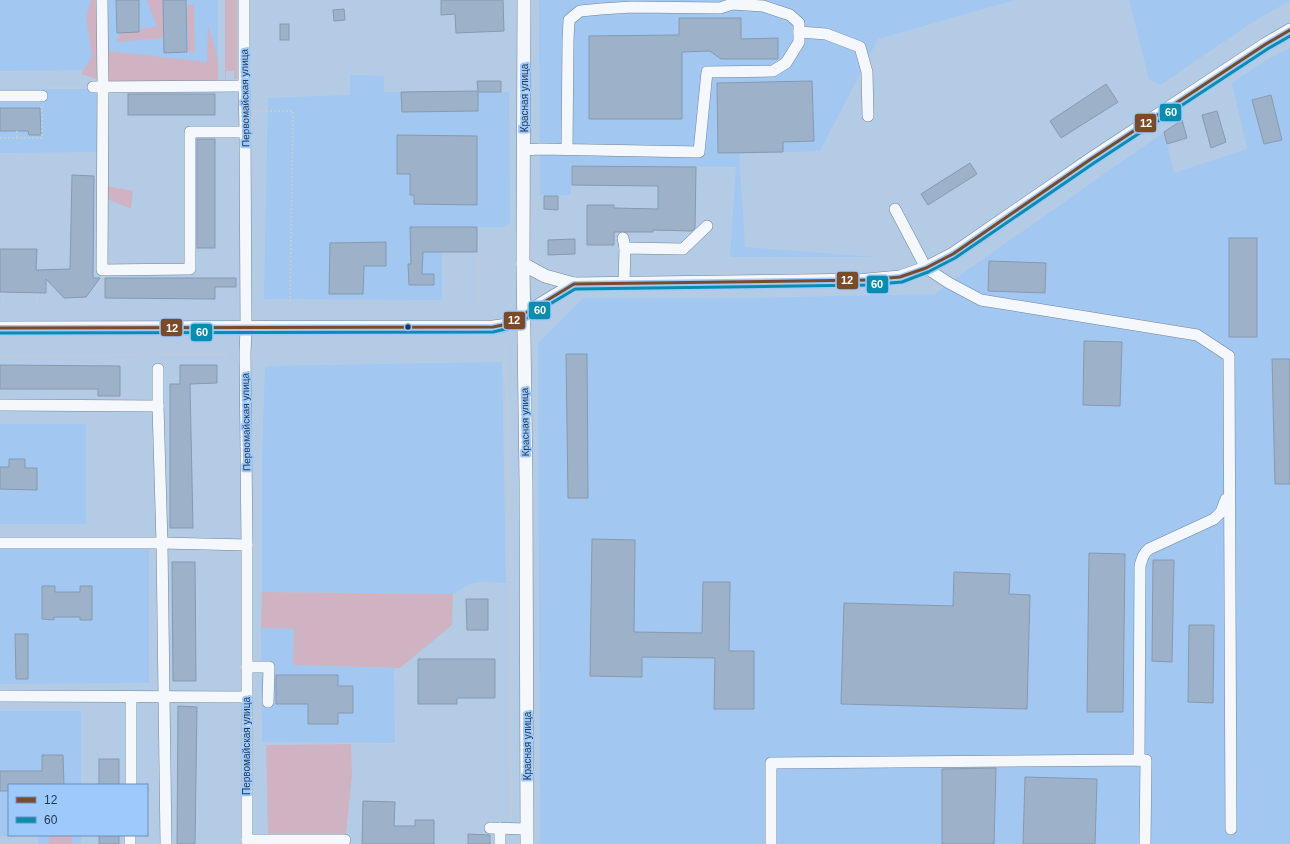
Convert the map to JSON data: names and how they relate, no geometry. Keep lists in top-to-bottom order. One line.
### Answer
{"streets":{"main road":["Красная улица"],"street":["Первомайская улица"]},"lines":["transit line 12","transit line 60"],"legend":["12","60"]}
